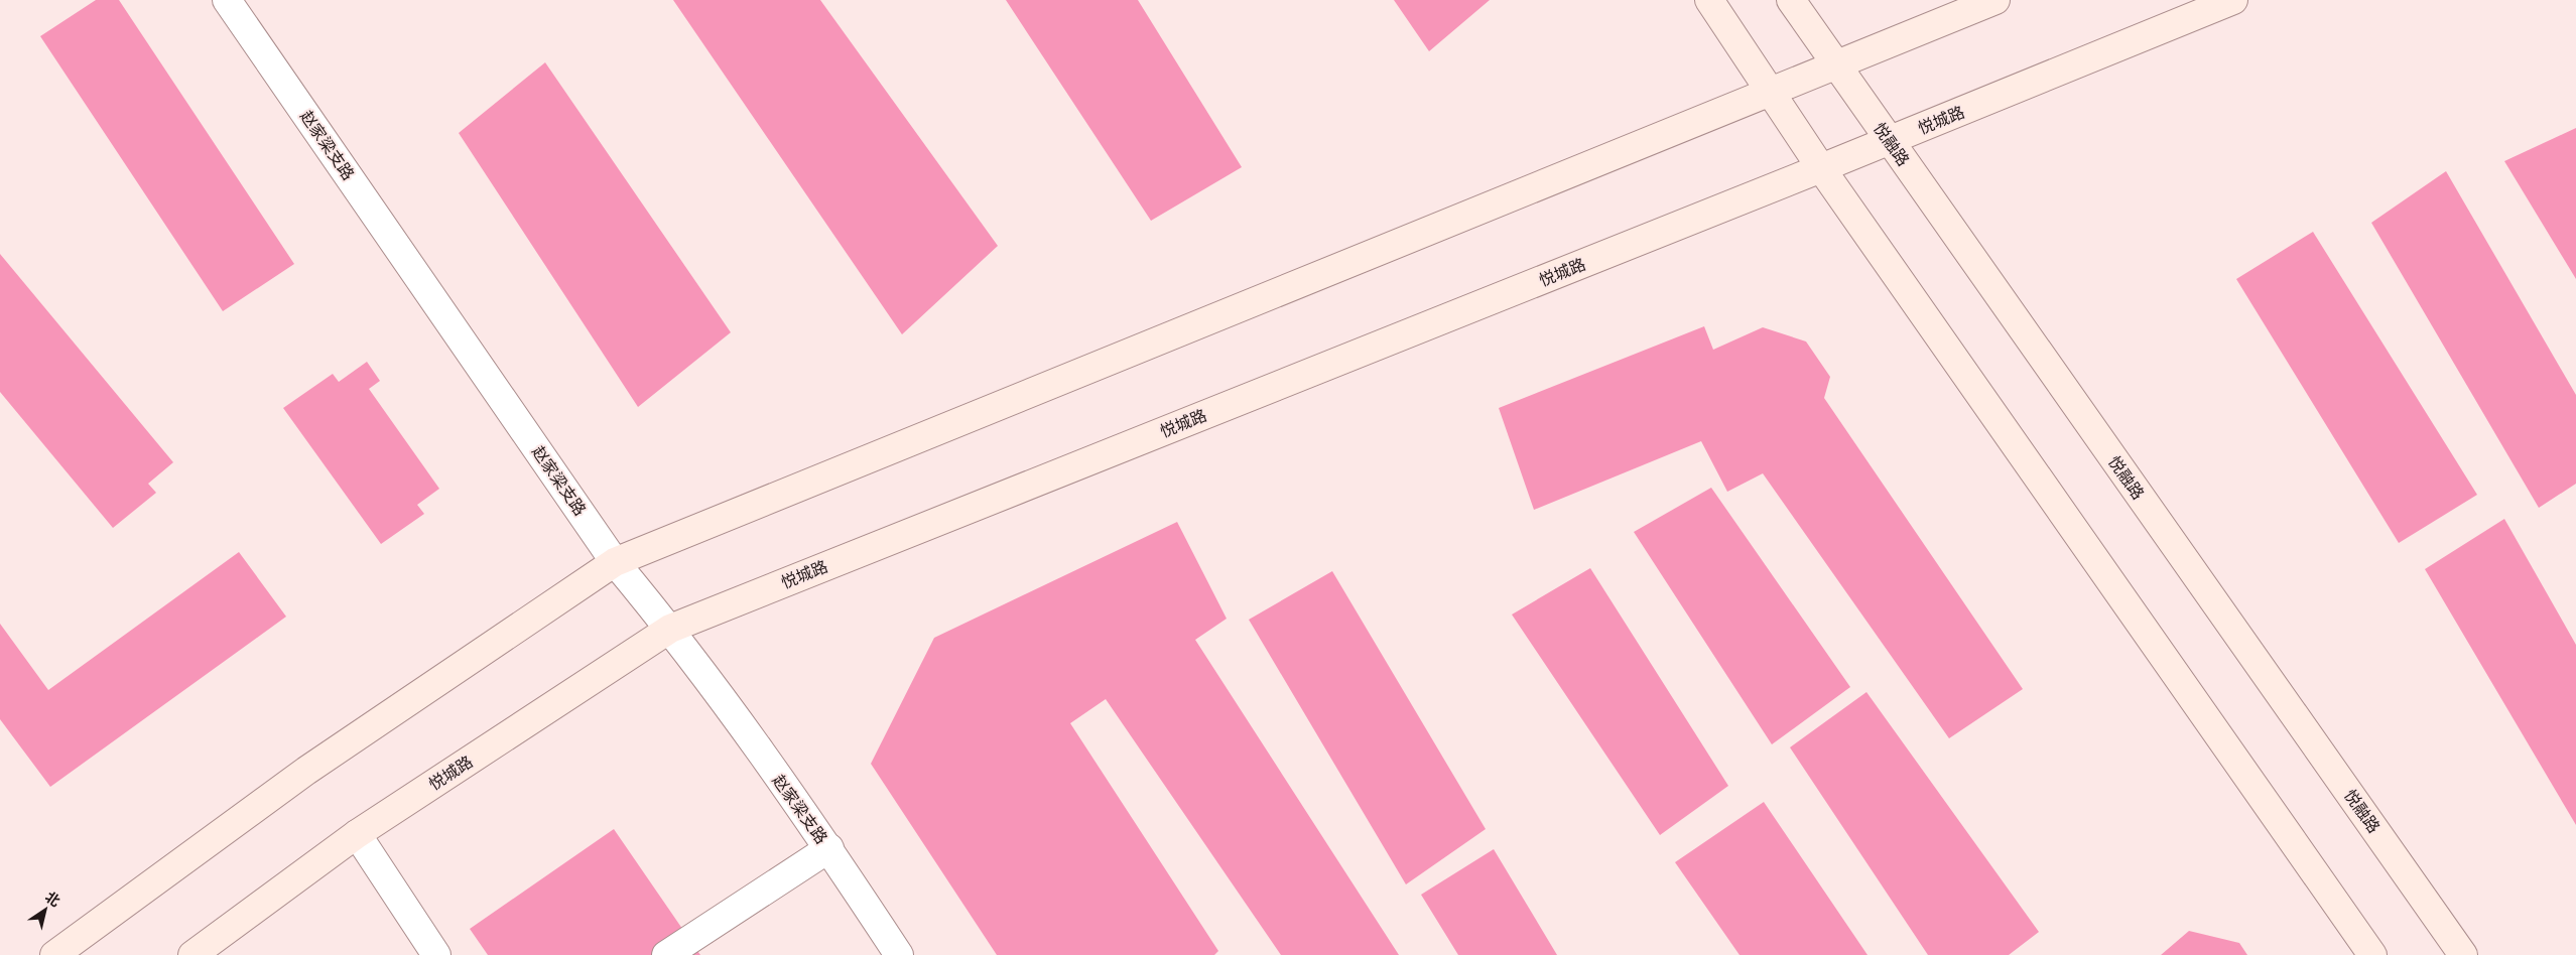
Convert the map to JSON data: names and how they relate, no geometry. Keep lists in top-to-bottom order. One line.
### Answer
{"streets":{"main road":["悦城路","悦融路"],"street":["赵家梁支路"]},"crossings":[["悦城路","悦融路"],["悦城路","赵家梁支路"]],"north":"top right"}
